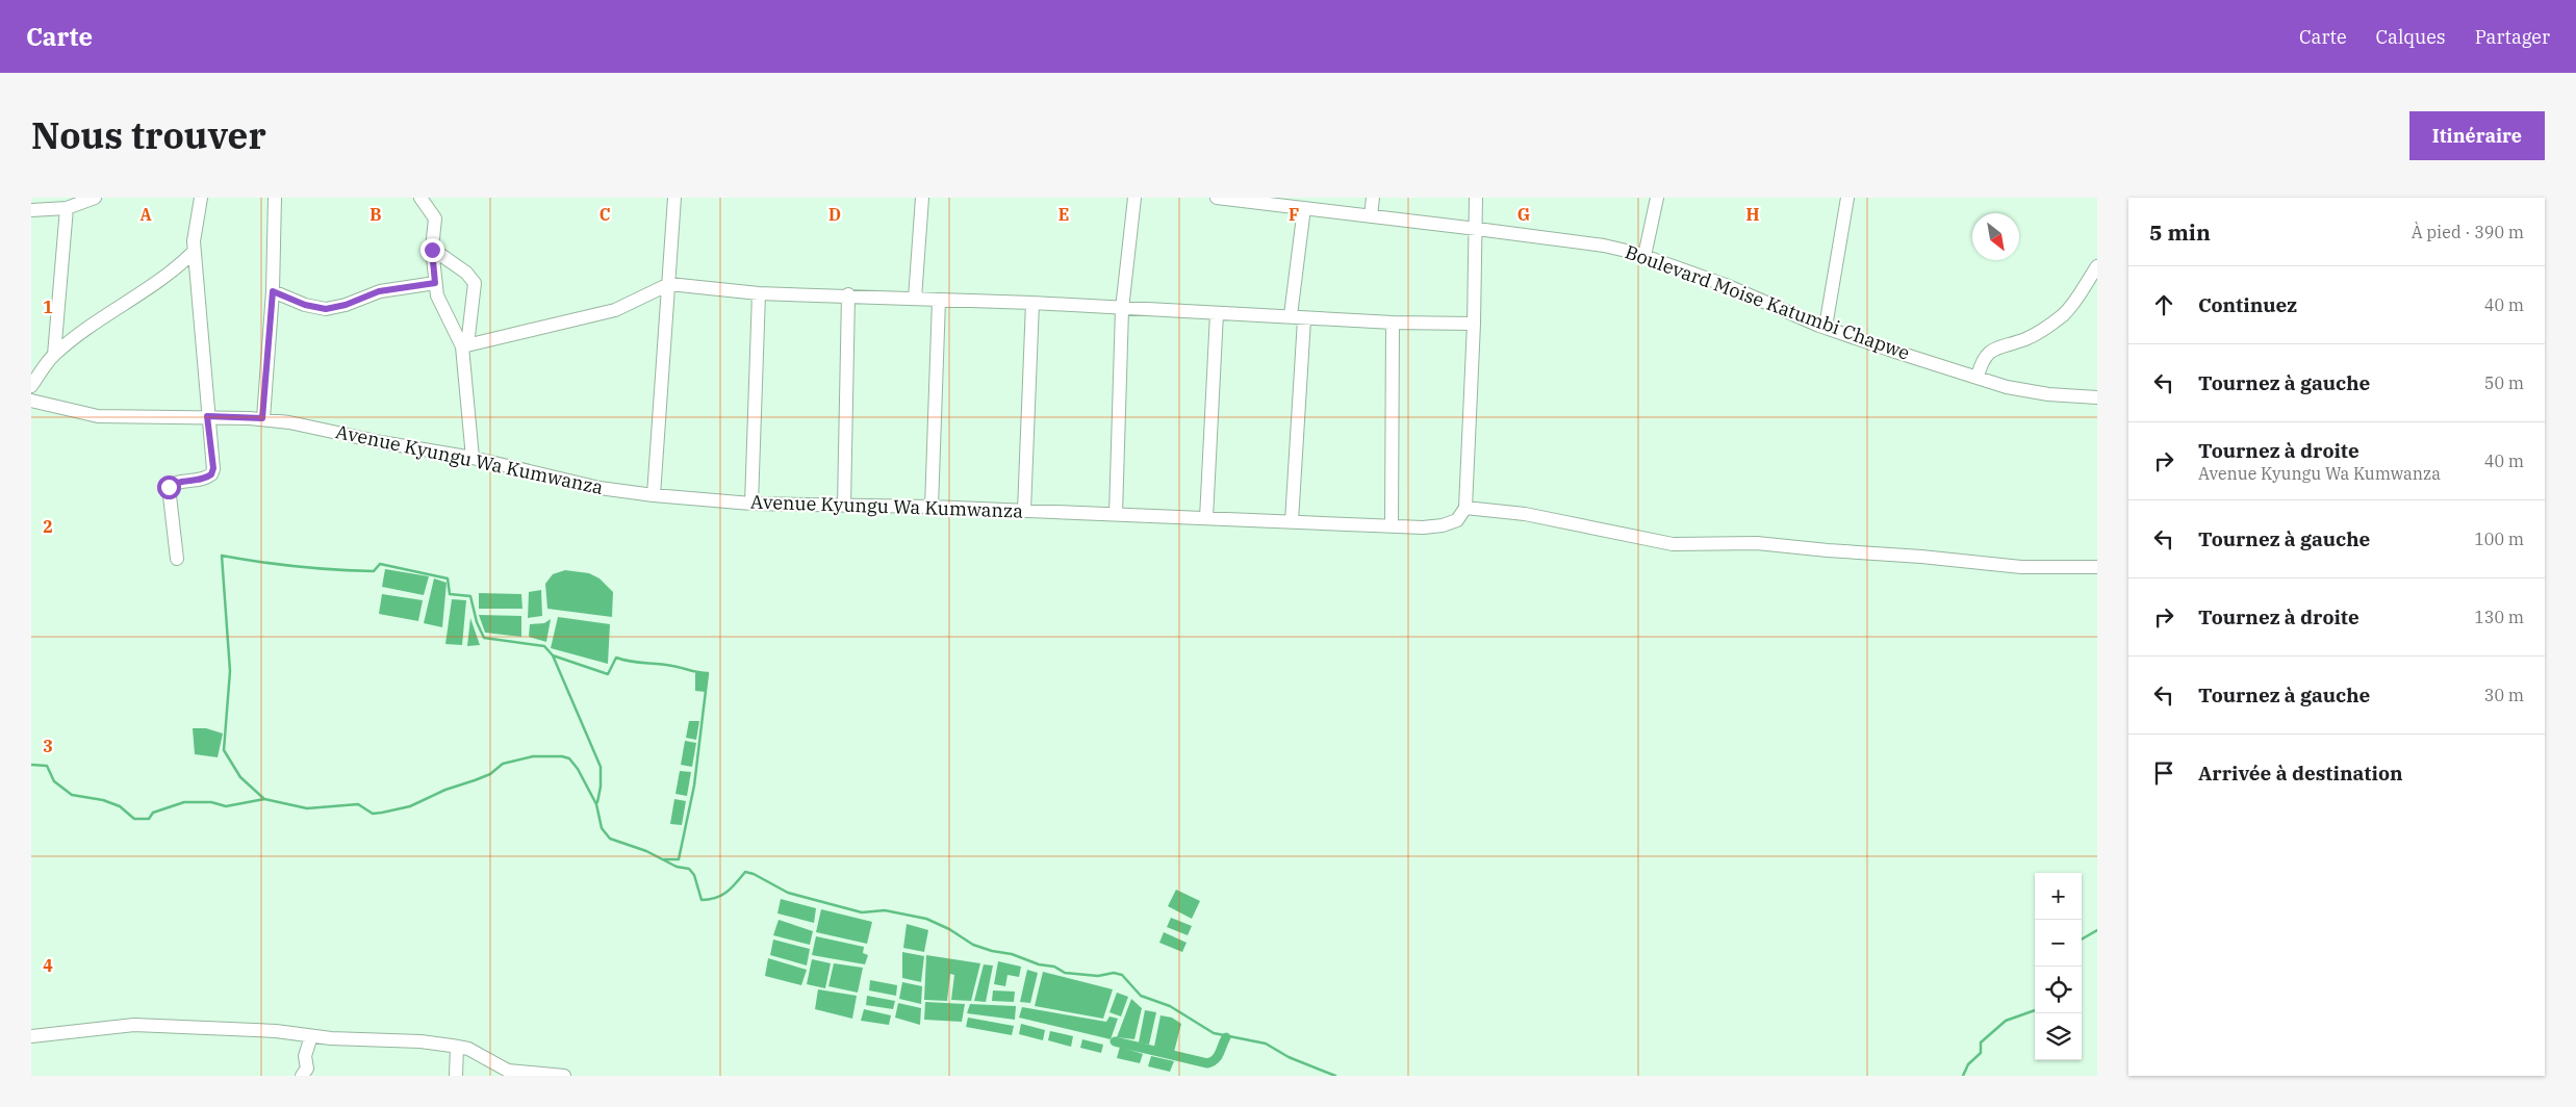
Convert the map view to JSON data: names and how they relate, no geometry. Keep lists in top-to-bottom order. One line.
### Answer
{"streets":{"street":["Boulevard Moise Katumbi Chapwe","Avenue Kyungu Wa Kumwanza"]},"north":"bottom right","page":{"header":"Carte","nav":["Carte","Calques","Partager"],"title":"Nous trouver","buttons":"Itinéraire","heading":["5 min","À pied · 390 m"],"list":[["Continuez","40 m"],["Tournez à gauche","50 m"],["Tournez à droite","Avenue Kyungu Wa Kumwanza","40 m"],["Tournez à gauche","100 m"],["Tournez à droite","130 m"],["Tournez à gauche","30 m"],"Arrivée à destination"],"map_buttons":["+","−"]},"grid":{"columns":["A","B","C","D","E","F","G","H"],"rows":["1","2","3","4"]}}
